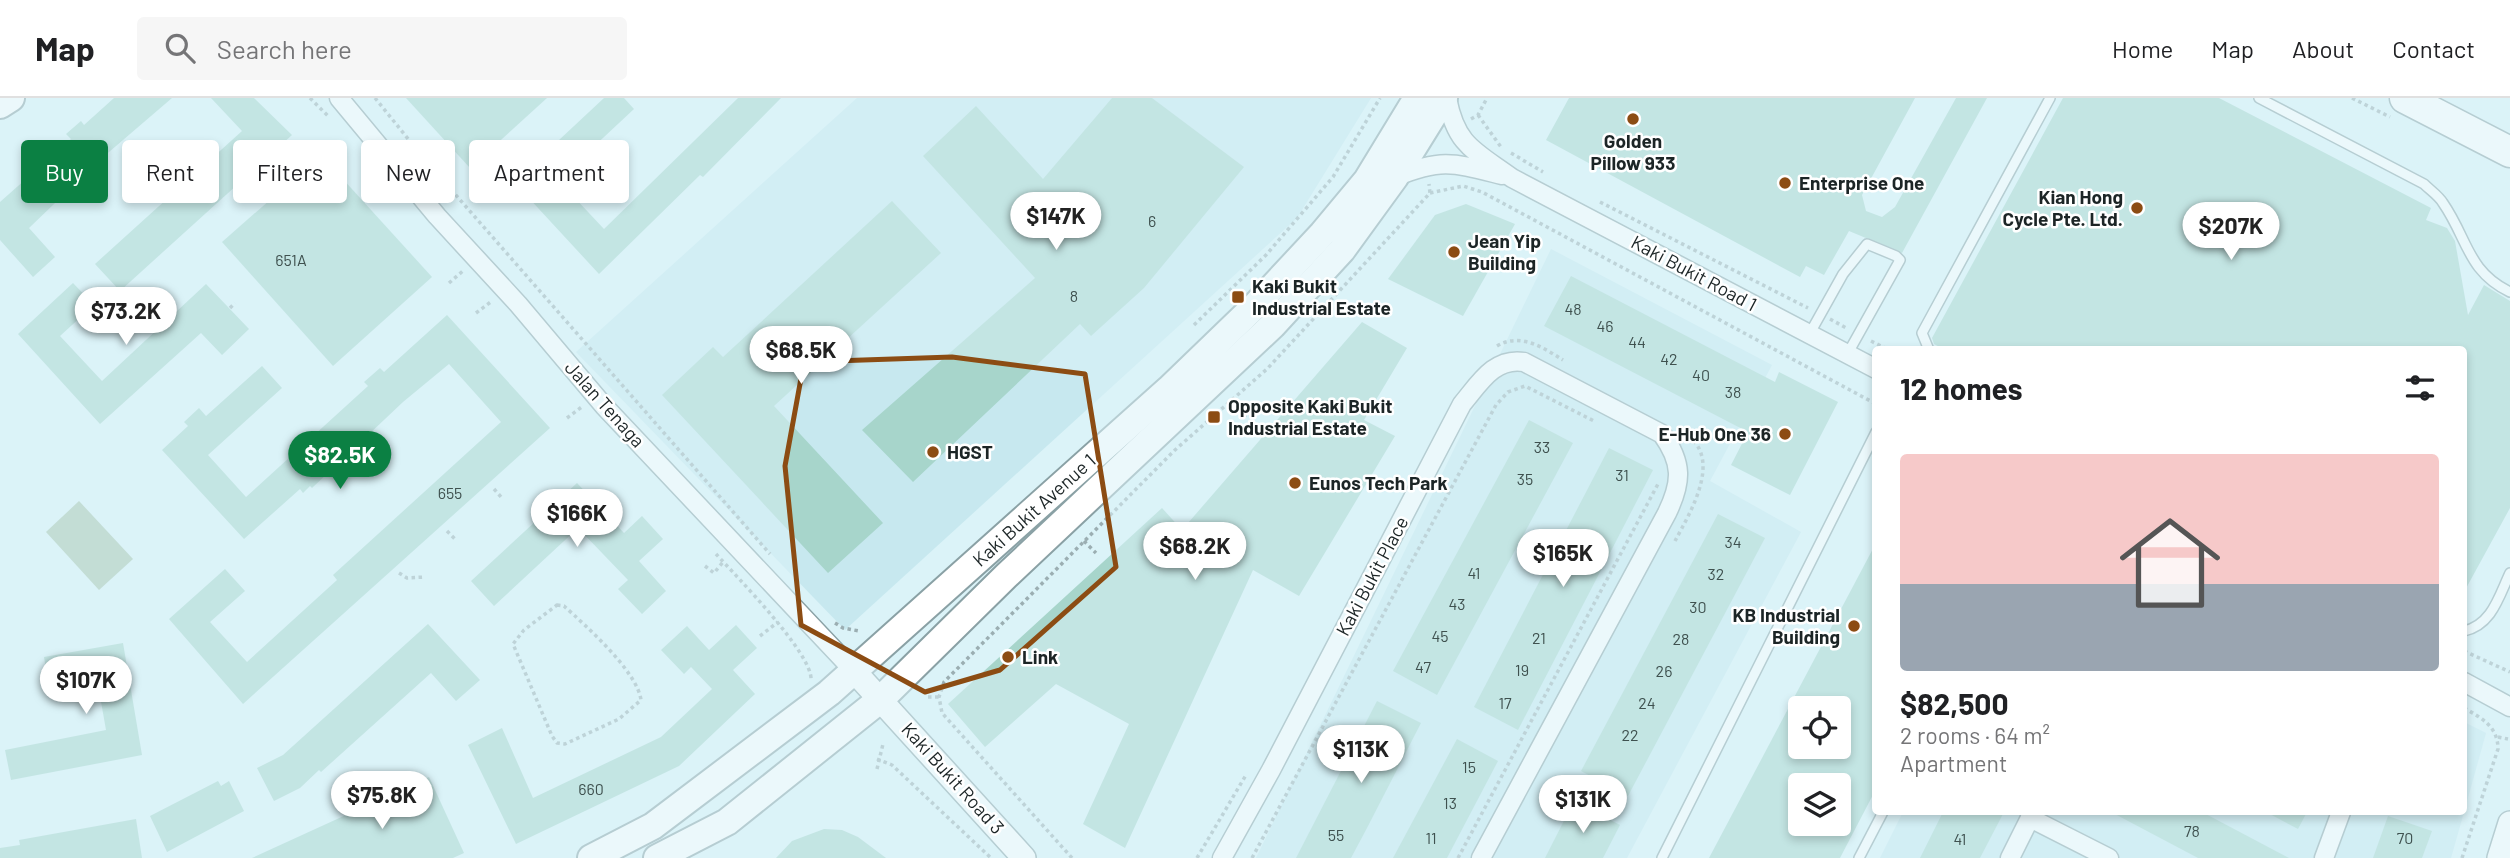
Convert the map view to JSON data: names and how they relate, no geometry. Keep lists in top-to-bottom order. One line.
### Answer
{"streets":{"main road":["Kaki Bukit Avenue 1"],"street":["Kaki Bukit Road 1","Jalan Tenaga","Kaki Bukit Place","Kaki Bukit Road 3"]},"crossings":[["Kaki Bukit Road 1","Kaki Bukit Avenue 1"],["Jalan Tenaga","Kaki Bukit Avenue 1"],["Jalan Tenaga","Kaki Bukit Road 3"],["Kaki Bukit Avenue 1","Kaki Bukit Road 3"]],"places":{"other":["Golden Pillow 933","Enterprise One","Kian Hong Cycle Pte. Ltd.","Jean Yip Building","E-Hub One 36","HGST","Eunos Tech Park","KB Industrial Building","Link"],"transit":["Kaki Bukit Industrial Estate","Opposite Kaki Bukit Industrial Estate"]},"house_numbers":["6","651A","8","48","46","44","42","40","38","33","31","35","655","34","41","32","43","30","45","21","28","47","19","26","17","24","22","15","660","13","78","55","11","70","41"],"page":{"header":"Map","search":"Search here","nav":["Home","Map","About","Contact"],"chip":["Buy","Rent","Filters","New","Apartment"],"price":["$147K","$207K","$73.2K","$68.5K","$82.5K","$166K","$68.2K","$165K","$107K","$113K","$75.8K","$131K"],"heading":"12 homes","list":[{"name":"$82,500","note":"2 rooms · 64 m² · Apartment"}]}}
